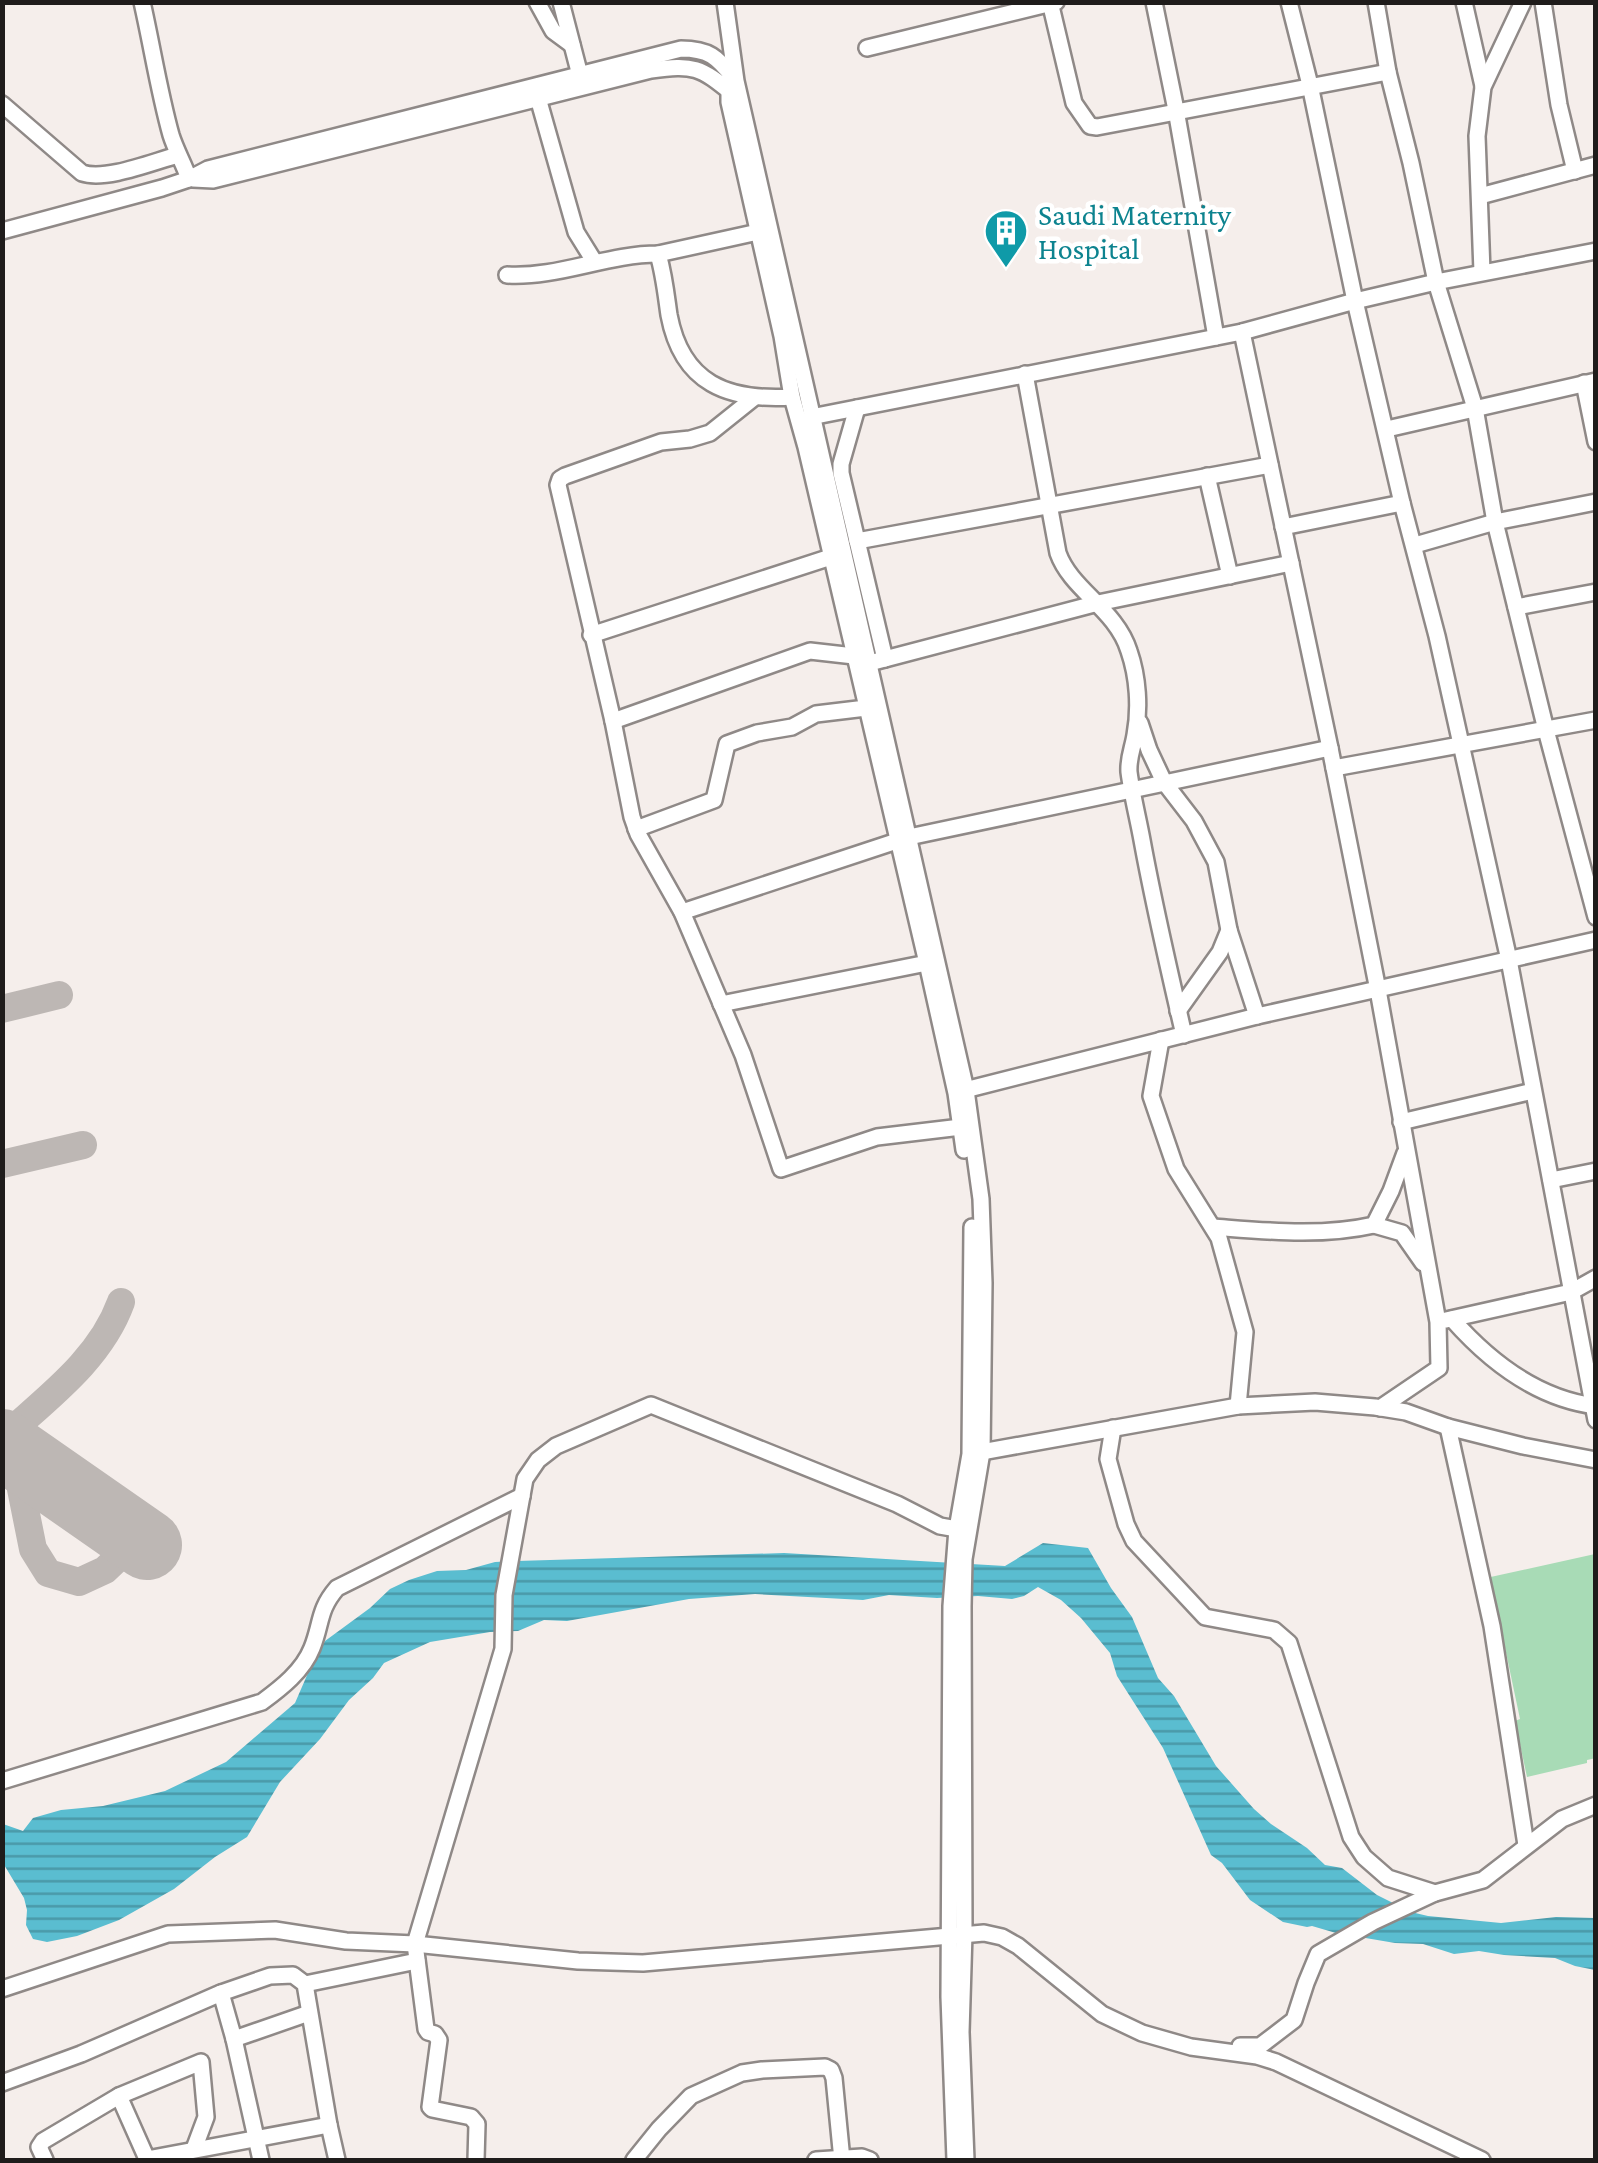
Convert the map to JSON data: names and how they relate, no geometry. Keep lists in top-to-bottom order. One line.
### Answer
{"places":{"building":["Saudi Maternity Hospital"]}}
